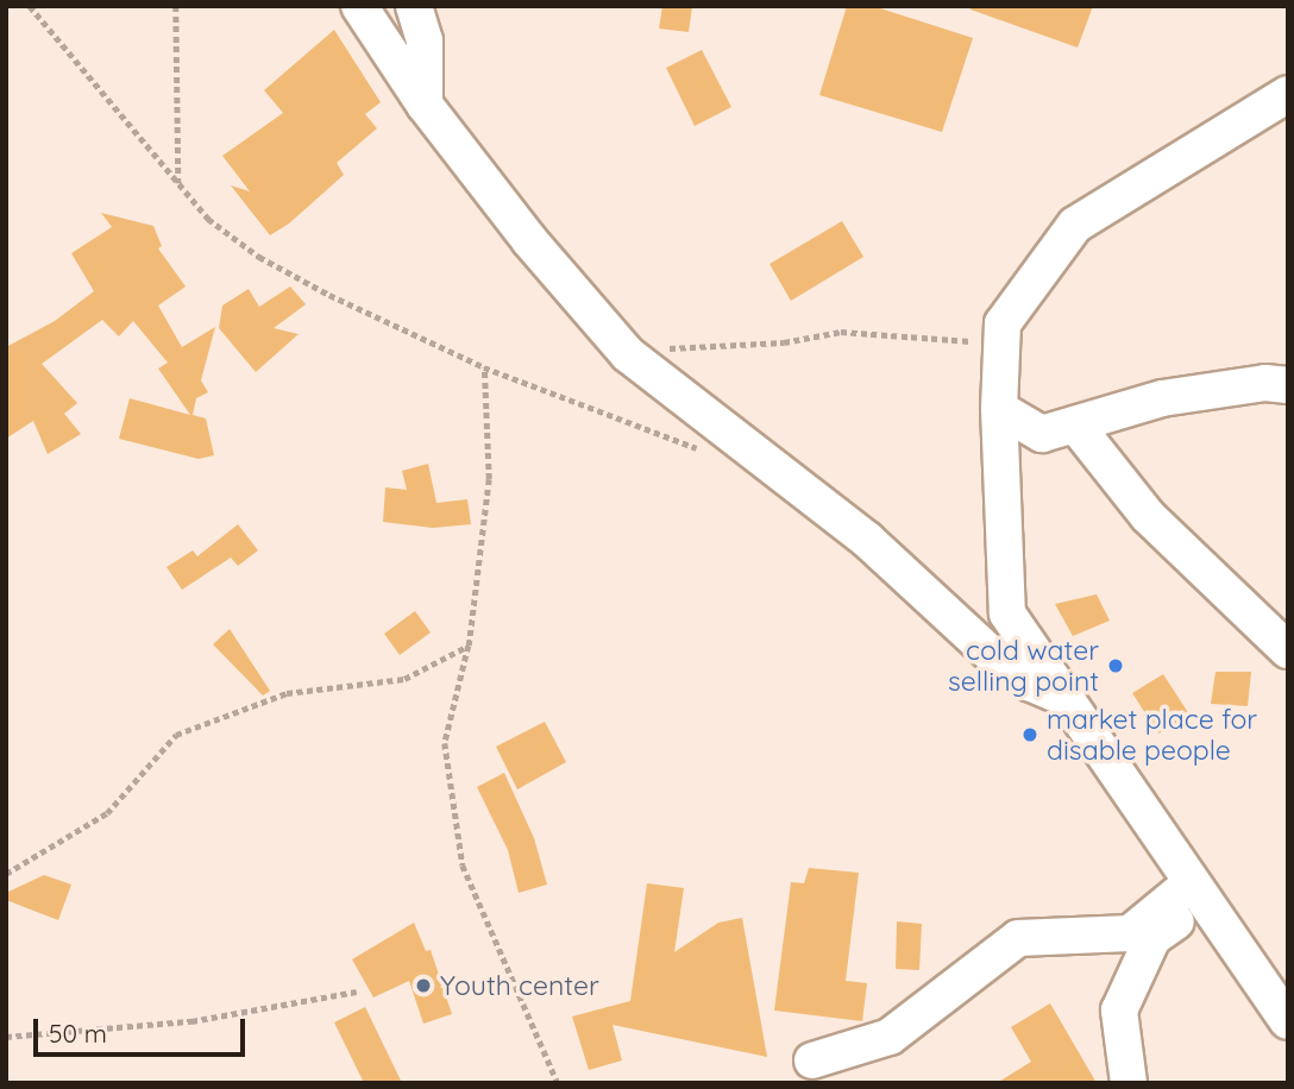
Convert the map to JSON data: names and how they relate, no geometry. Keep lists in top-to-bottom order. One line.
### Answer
{"places":["cold water selling point","market place for disable people","Youth center"],"scale_bar":"50 m"}
